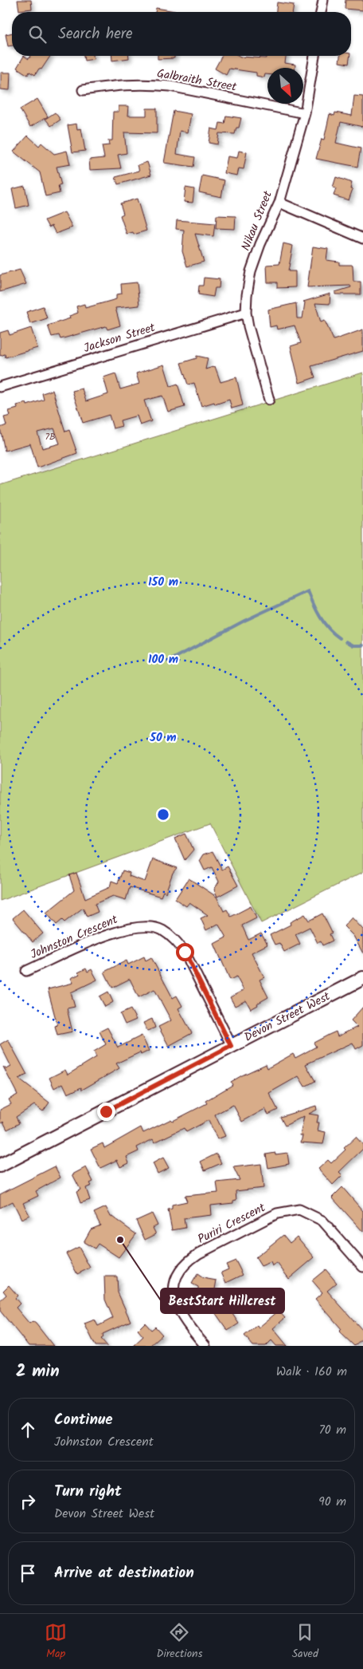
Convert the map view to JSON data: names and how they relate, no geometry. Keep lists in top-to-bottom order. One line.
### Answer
{"streets":{"main road":["Devon Street West"],"street":["Galbraith Street","Nikau Street","Jackson Street","Johnston Crescent","Puriri Crescent"]},"crossings":[["Galbraith Street","Nikau Street"],["Nikau Street","Jackson Street"],["Johnston Crescent","Devon Street West"]],"places":["BestStart Hillcrest"],"house_numbers":["7B"],"north":"bottom right","page":{"search":"Search here","heading":["2 min","Walk · 160 m"],"list":[["Continue","Johnston Crescent","70 m"],["Turn right","Devon Street West","90 m"],"Arrive at destination"],"nav":["Map","Directions","Saved"]},"rings":["150 m","100 m","50 m"]}
